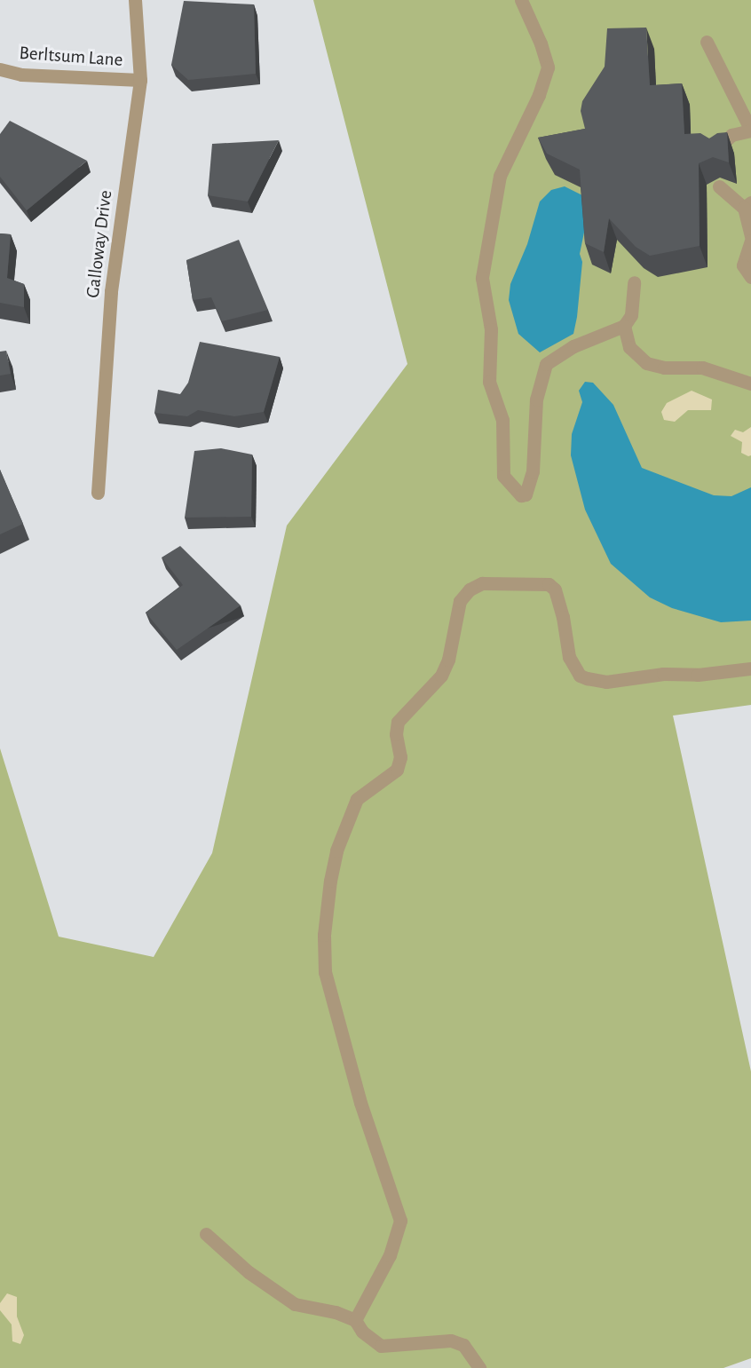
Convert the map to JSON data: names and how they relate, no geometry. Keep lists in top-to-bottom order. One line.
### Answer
{"streets":{"street":["Berltsum Lane","Galloway Drive"]},"crossings":[["Berltsum Lane","Galloway Drive"]]}
